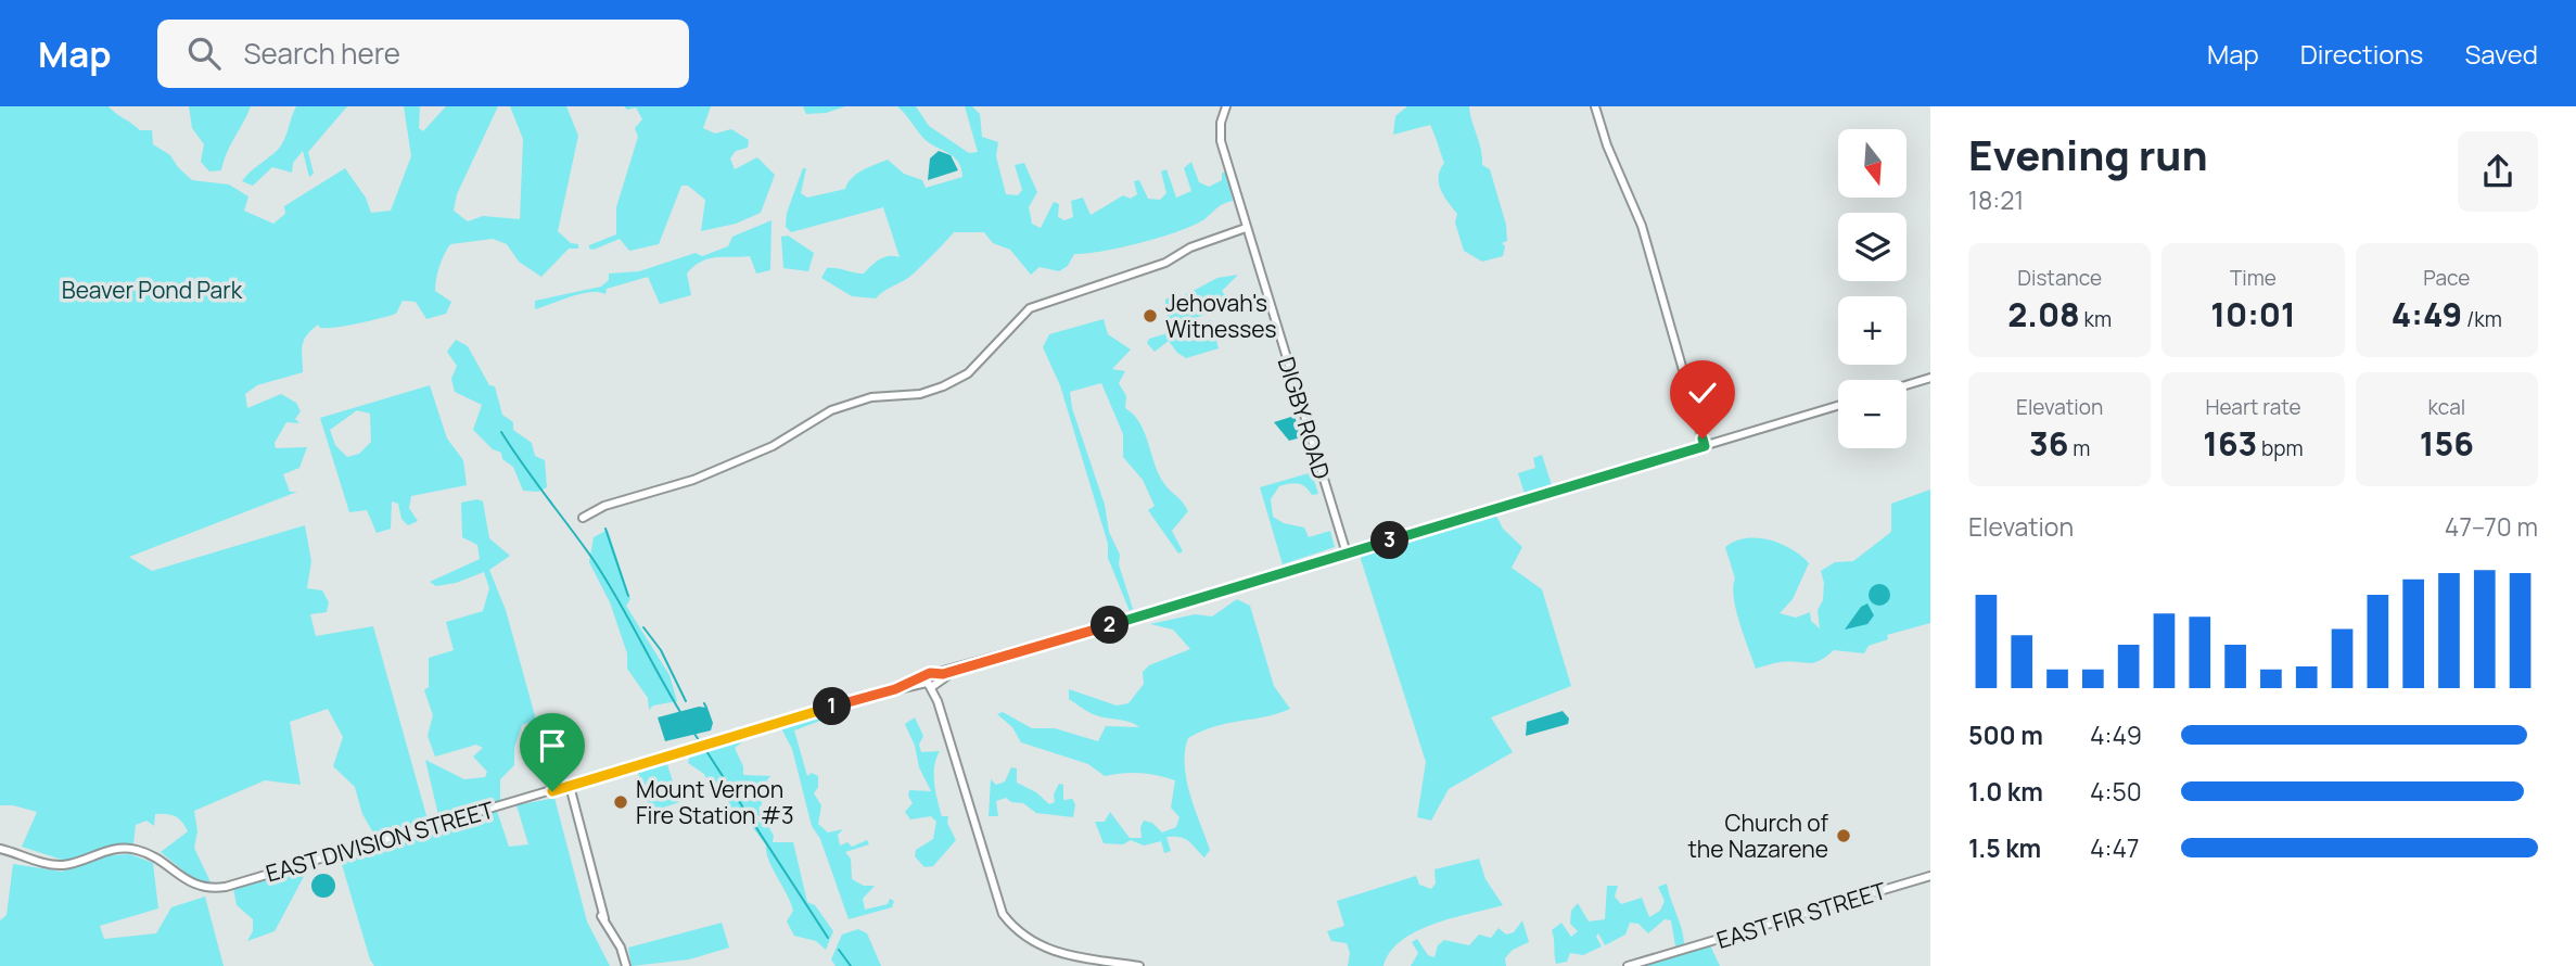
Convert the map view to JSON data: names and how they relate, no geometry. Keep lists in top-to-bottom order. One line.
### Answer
{"streets":{"street":["DIGBY ROAD","EAST DIVISION STREET","EAST FIR STREET"]},"parks":["Beaver Pond Park"],"places":["Jehovah's Witnesses","Mount Vernon Fire Station #3","Church of the Nazarene"],"north":"bottom","page":{"header":"Map","search":"Search here","nav":["Map","Directions","Saved"],"heading":["Evening run","18:21"],"map_buttons":["+","−"],"stats":[["Distance","2.08 km"],["Time","10:01"],["Pace","4:49 /km"],["Elevation","36 m"],["Heart rate","163 bpm"],["kcal","156"]],"chart":["Elevation","47–70 m"],"pins":["3","2","1"],"list":[{"name":"500 m","note":"4:49"},{"name":"1.0 km","note":"4:50"},{"name":"1.5 km","note":"4:47"}]}}
